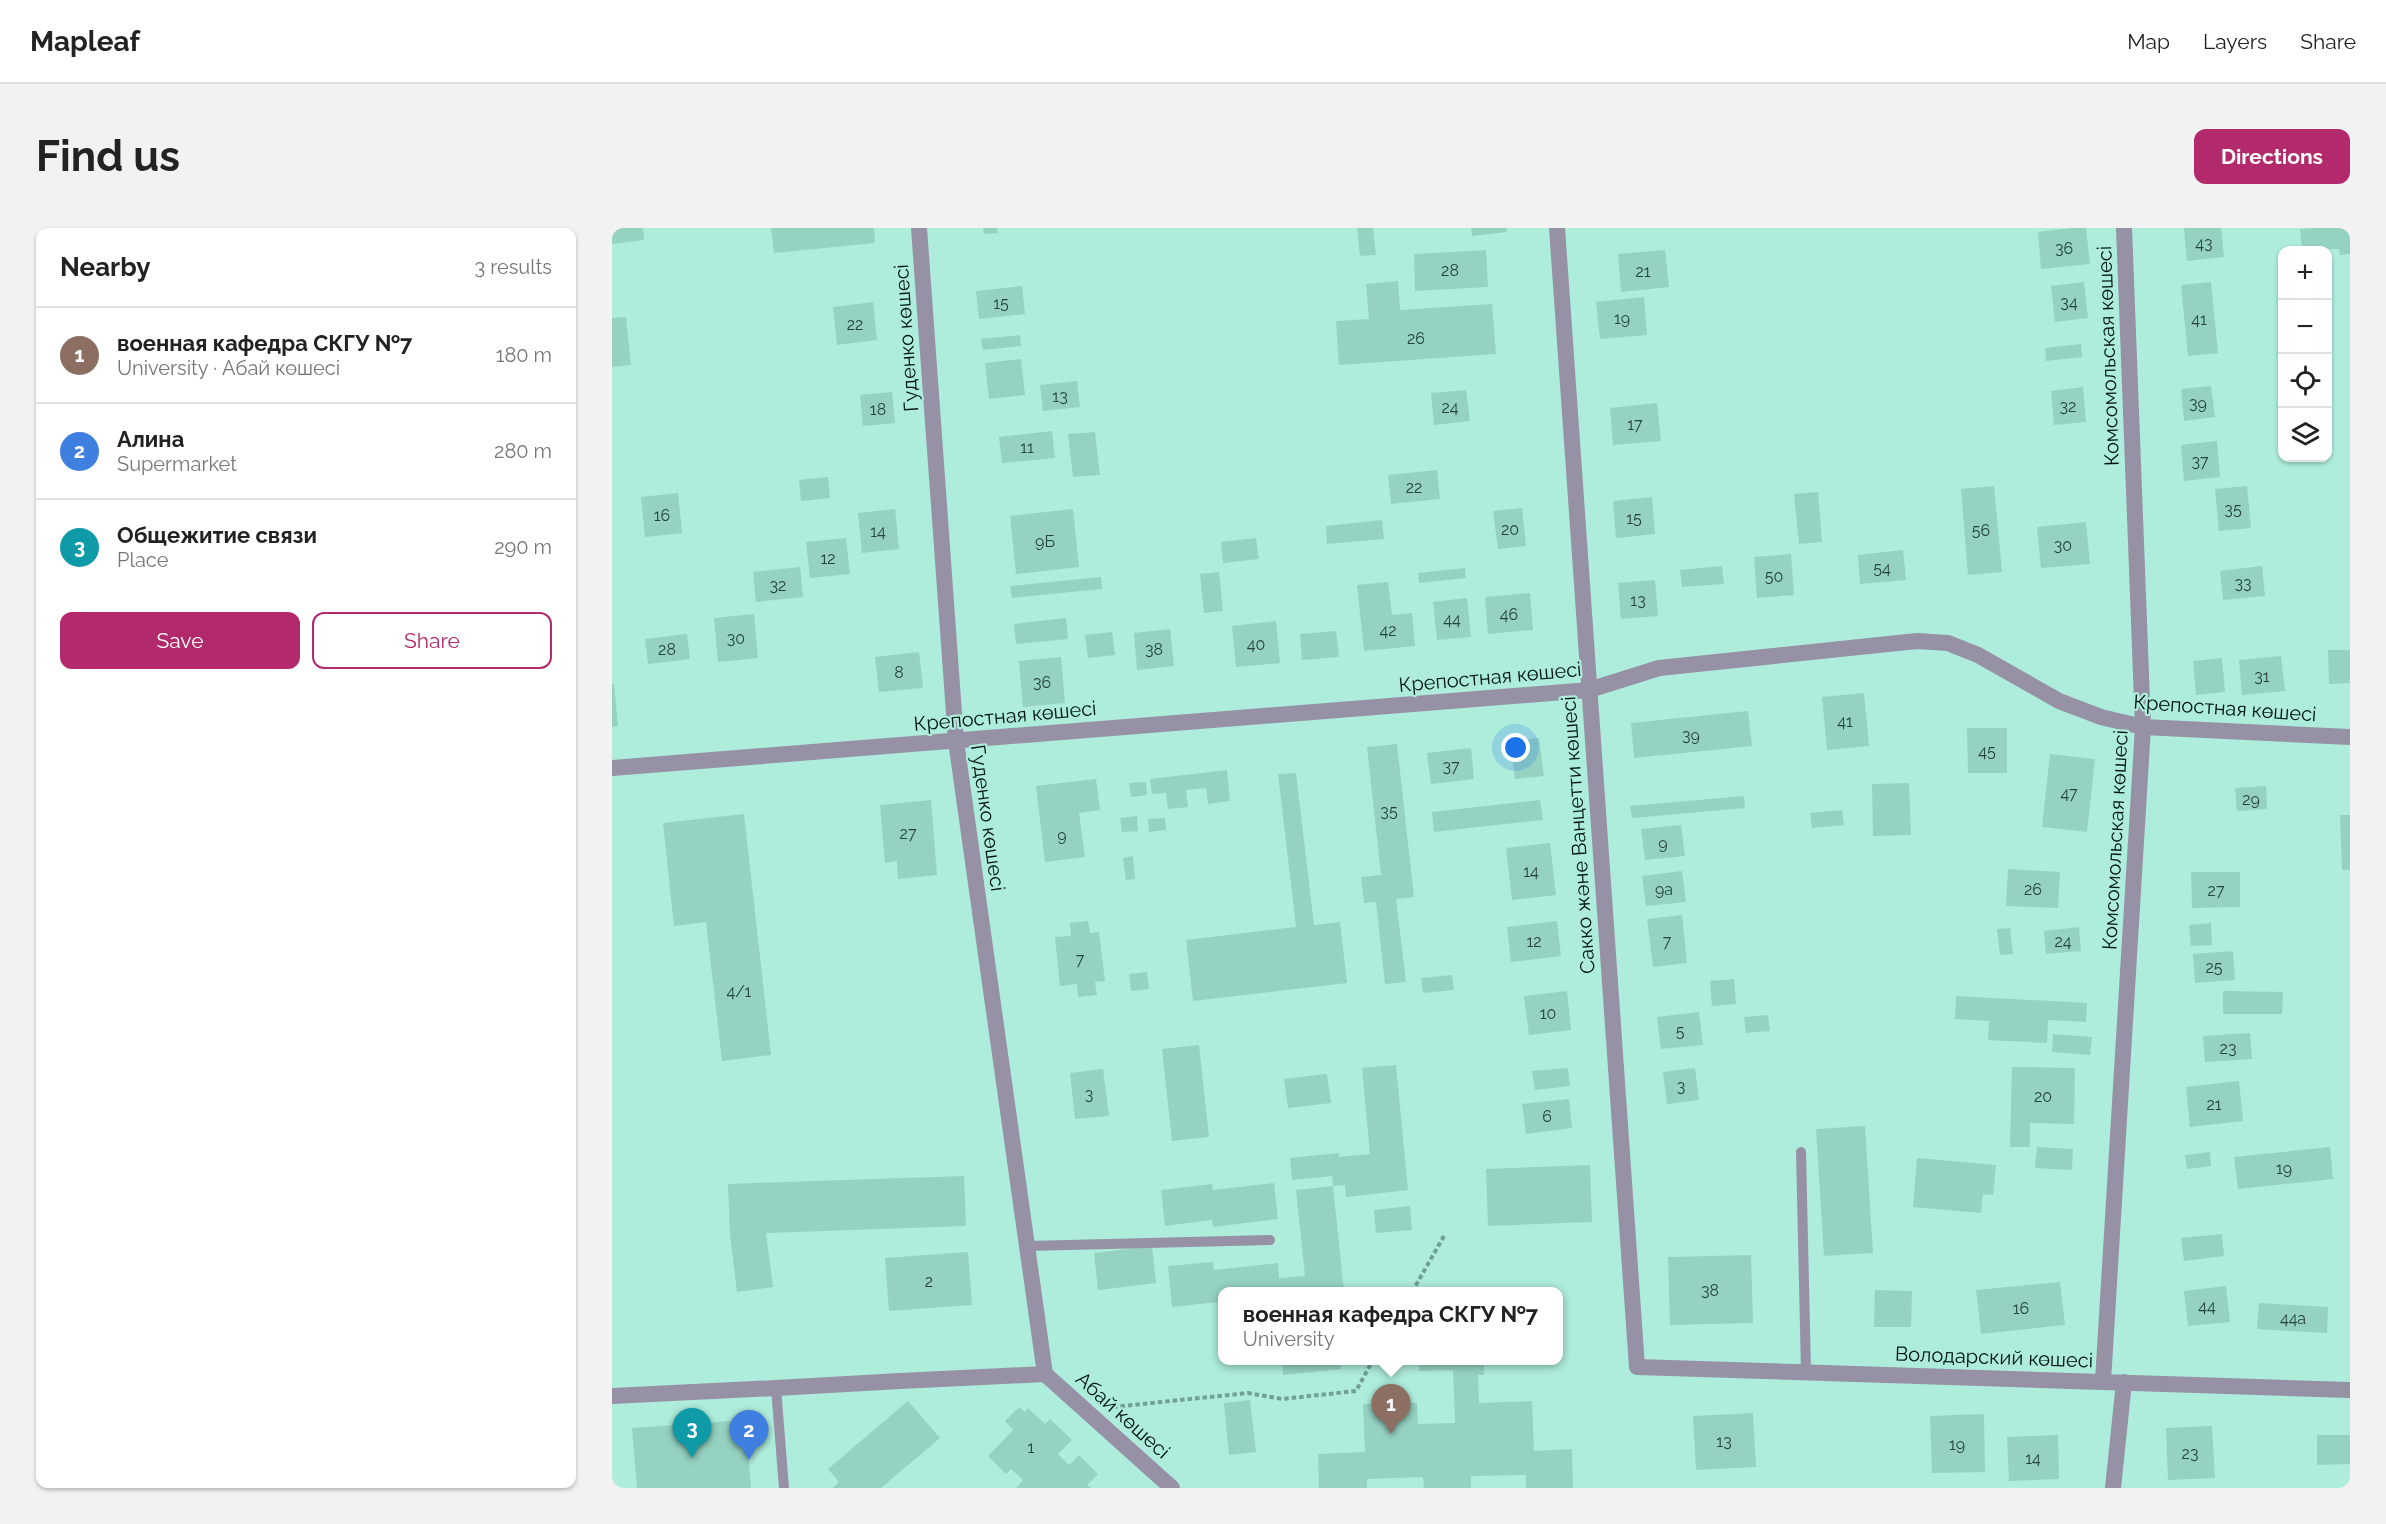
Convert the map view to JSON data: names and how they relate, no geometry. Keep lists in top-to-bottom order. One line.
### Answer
{"streets":{"street":["Гуденко көшесі","Комсомольская көшесі","Крепостная көшесі","Сакко және Ванцетти көшесі","Володарский көшесі","Абай көшесі"]},"crossings":[["Гуденко көшесі","Крепостная көшесі"],["Гуденко көшесі","Абай көшесі"],["Комсомольская көшесі","Крепостная көшесі"],["Комсомольская көшесі","Володарский көшесі"],["Крепостная көшесі","Сакко және Ванцетти көшесі"],["Сакко және Ванцетти көшесі","Володарский көшесі"]],"house_numbers":["43","36","28","21","34","15","19","41","22","26","13","39","32","24","18","17","11","37","22","35","16","15","20","56","14","9Б","30","12","54","50","33","32","13","46","44","42","30","40","28","38","8","31","36","41","39","45","37","47","29","35","27","9","9","14","9а","26","27","12","7","24","7","25","4/1","10","5","23","3","3","20","21","6","19","2","38","44","16","44а","13","19","1","23","14"],"page":{"header":"Mapleaf","nav":["Map","Layers","Share"],"buttons":["Directions",["Save","Share"]],"title":"Find us","heading":["Nearby","3 results"],"map_buttons":["+","−"],"list":[{"mark":"1","name":"военная кафедра СКГУ №7","note":"University · Абай көшесі","value":"180 m"},{"mark":"2","name":"Алина","note":"Supermarket","value":"280 m"},{"mark":"3","name":"Общежитие связи","note":"Place","value":"290 m"}],"popup":["военная кафедра СКГУ №7","University"],"pins":["1","3","2"]}}
